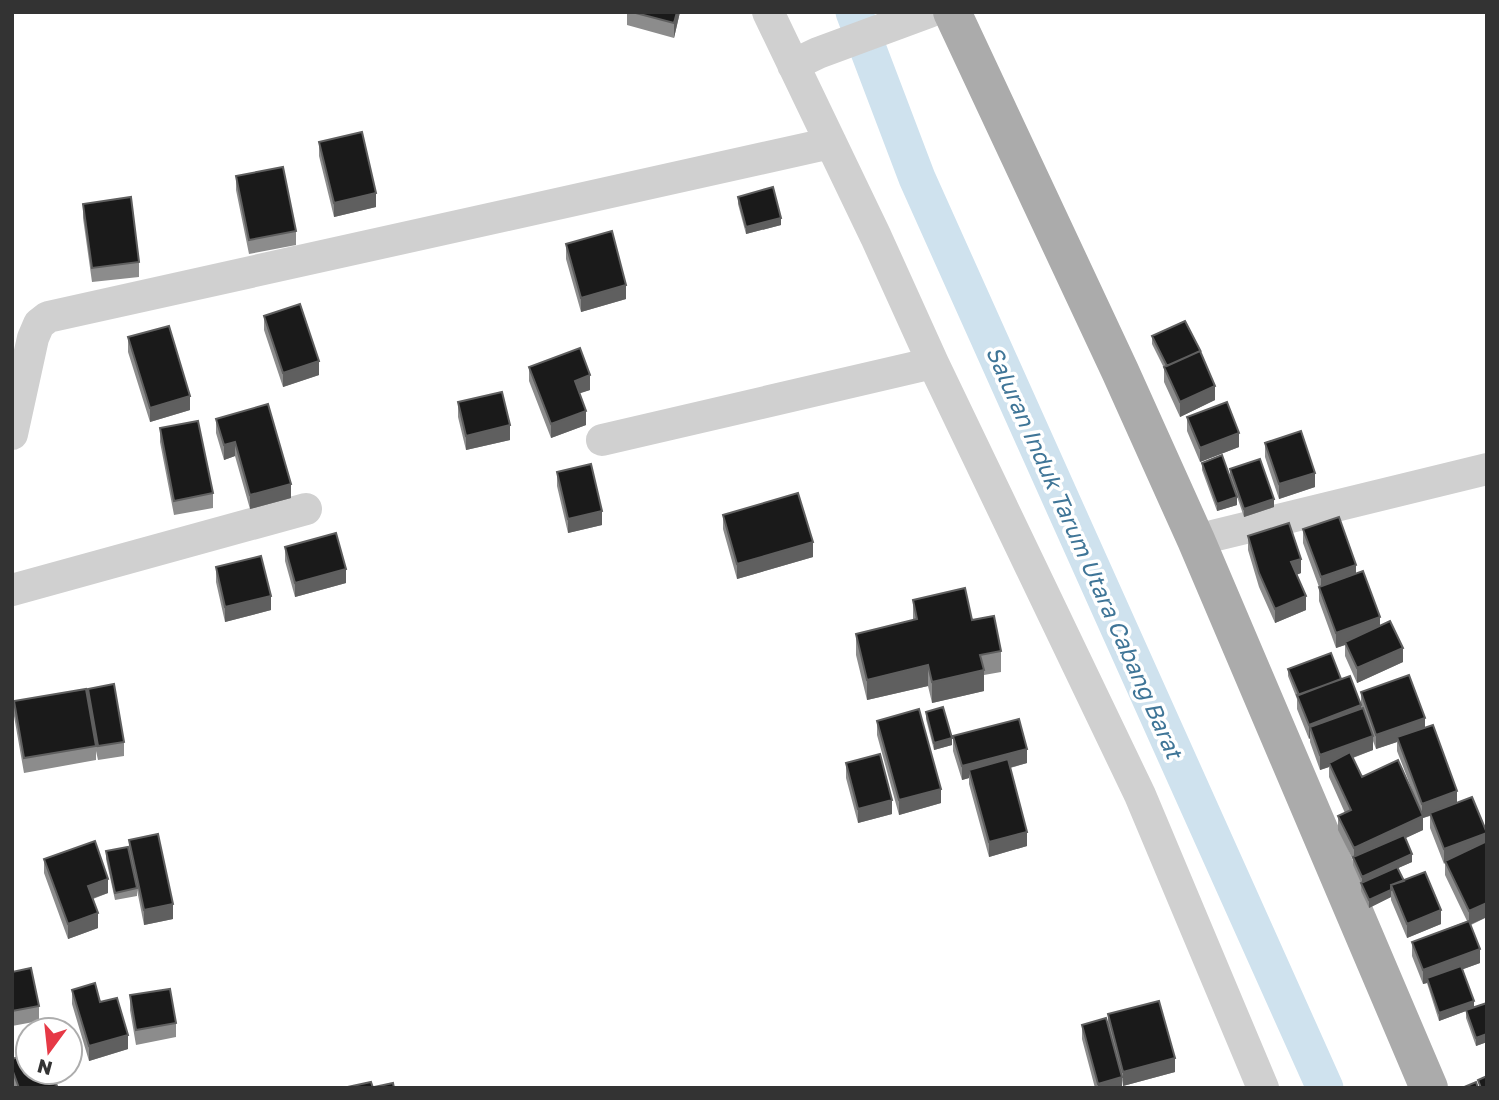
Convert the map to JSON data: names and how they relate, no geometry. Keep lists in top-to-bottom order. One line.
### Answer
{"water":["Saluran Induk Tarum Utara Cabang Barat"],"north":"bottom"}
